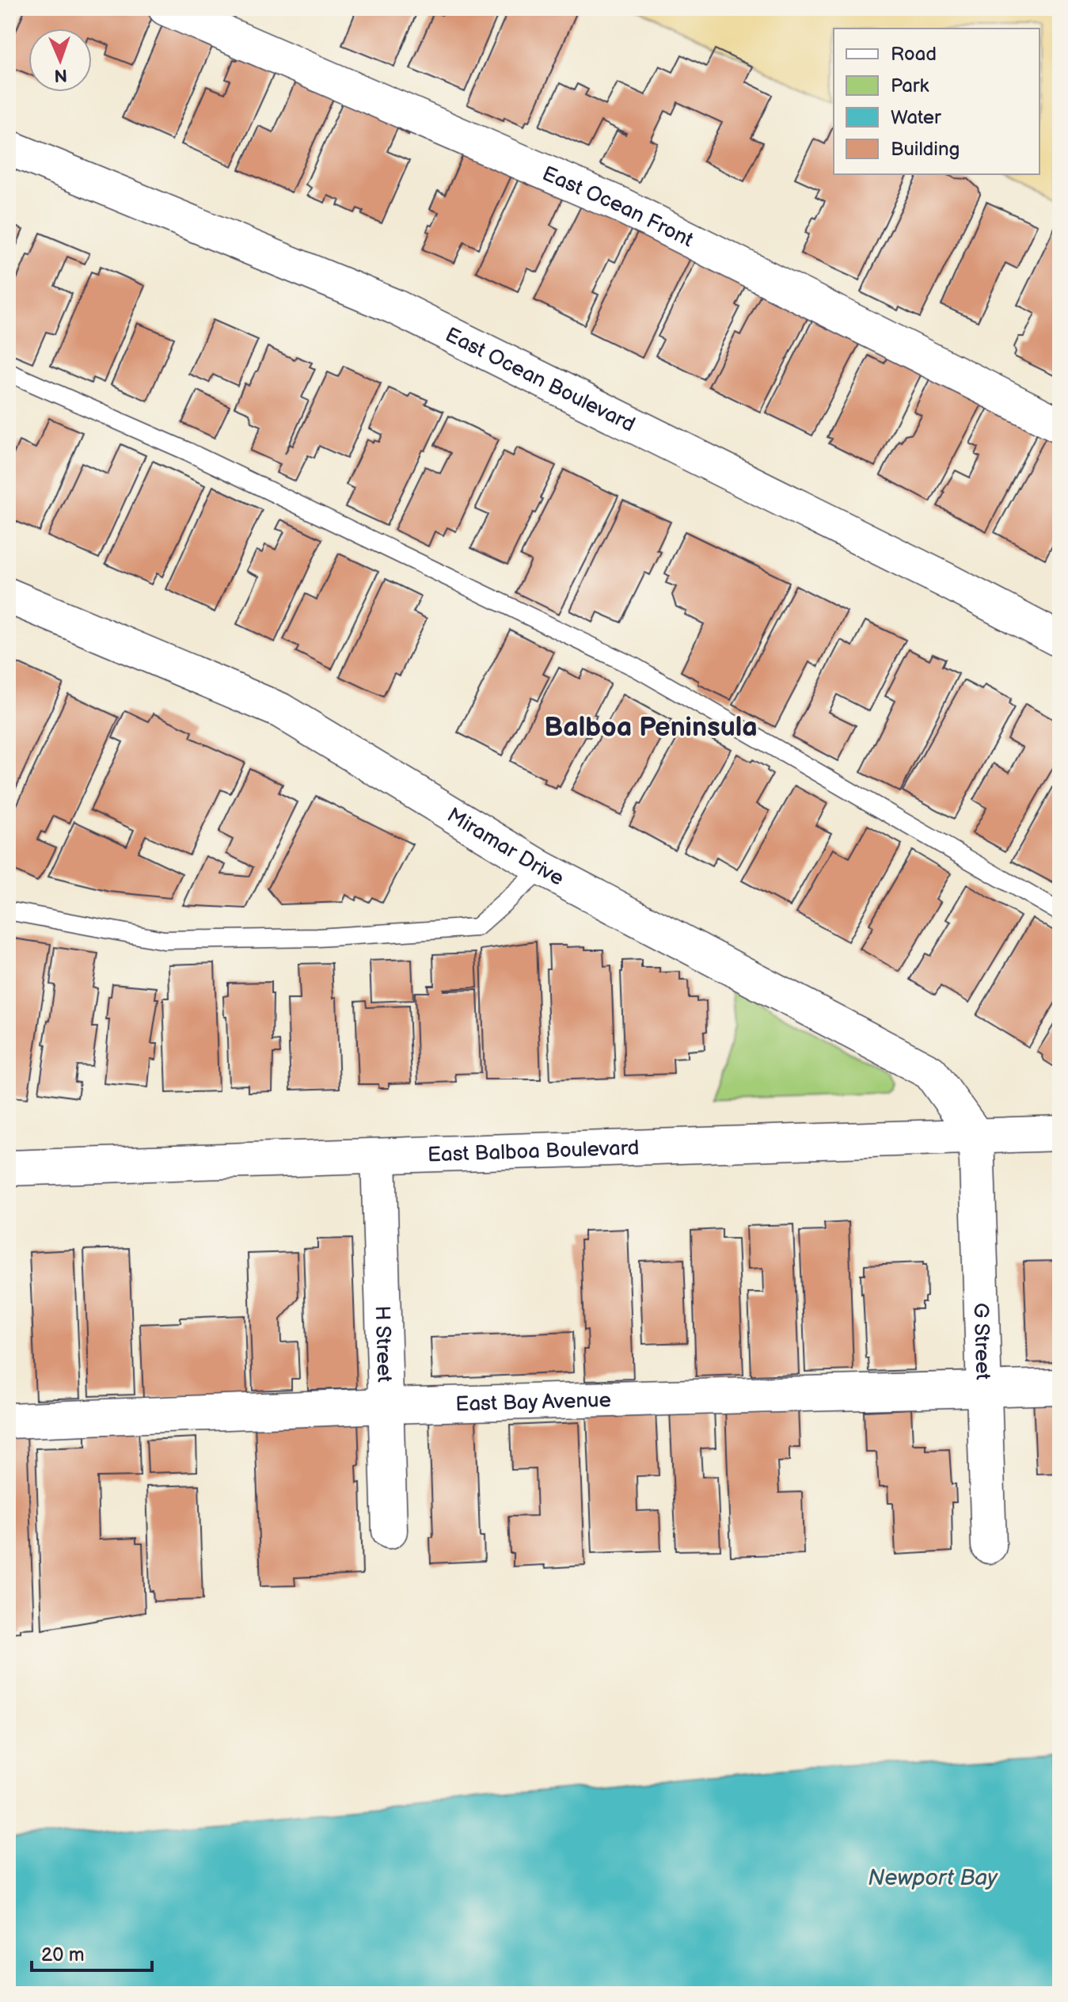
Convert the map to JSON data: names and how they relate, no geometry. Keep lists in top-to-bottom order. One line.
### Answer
{"streets":{"street":["East Ocean Front","East Ocean Boulevard","Miramar Drive","East Balboa Boulevard","G Street","H Street","East Bay Avenue"]},"crossings":[["Miramar Drive","East Balboa Boulevard"],["Miramar Drive","G Street"],["East Balboa Boulevard","G Street"],["East Balboa Boulevard","H Street"],["G Street","East Bay Avenue"],["H Street","East Bay Avenue"]],"districts":["Balboa Peninsula"],"water":["Newport Bay"],"legend":["Road","Park","Water","Building"],"scale_bar":"20 m","north":"bottom"}
